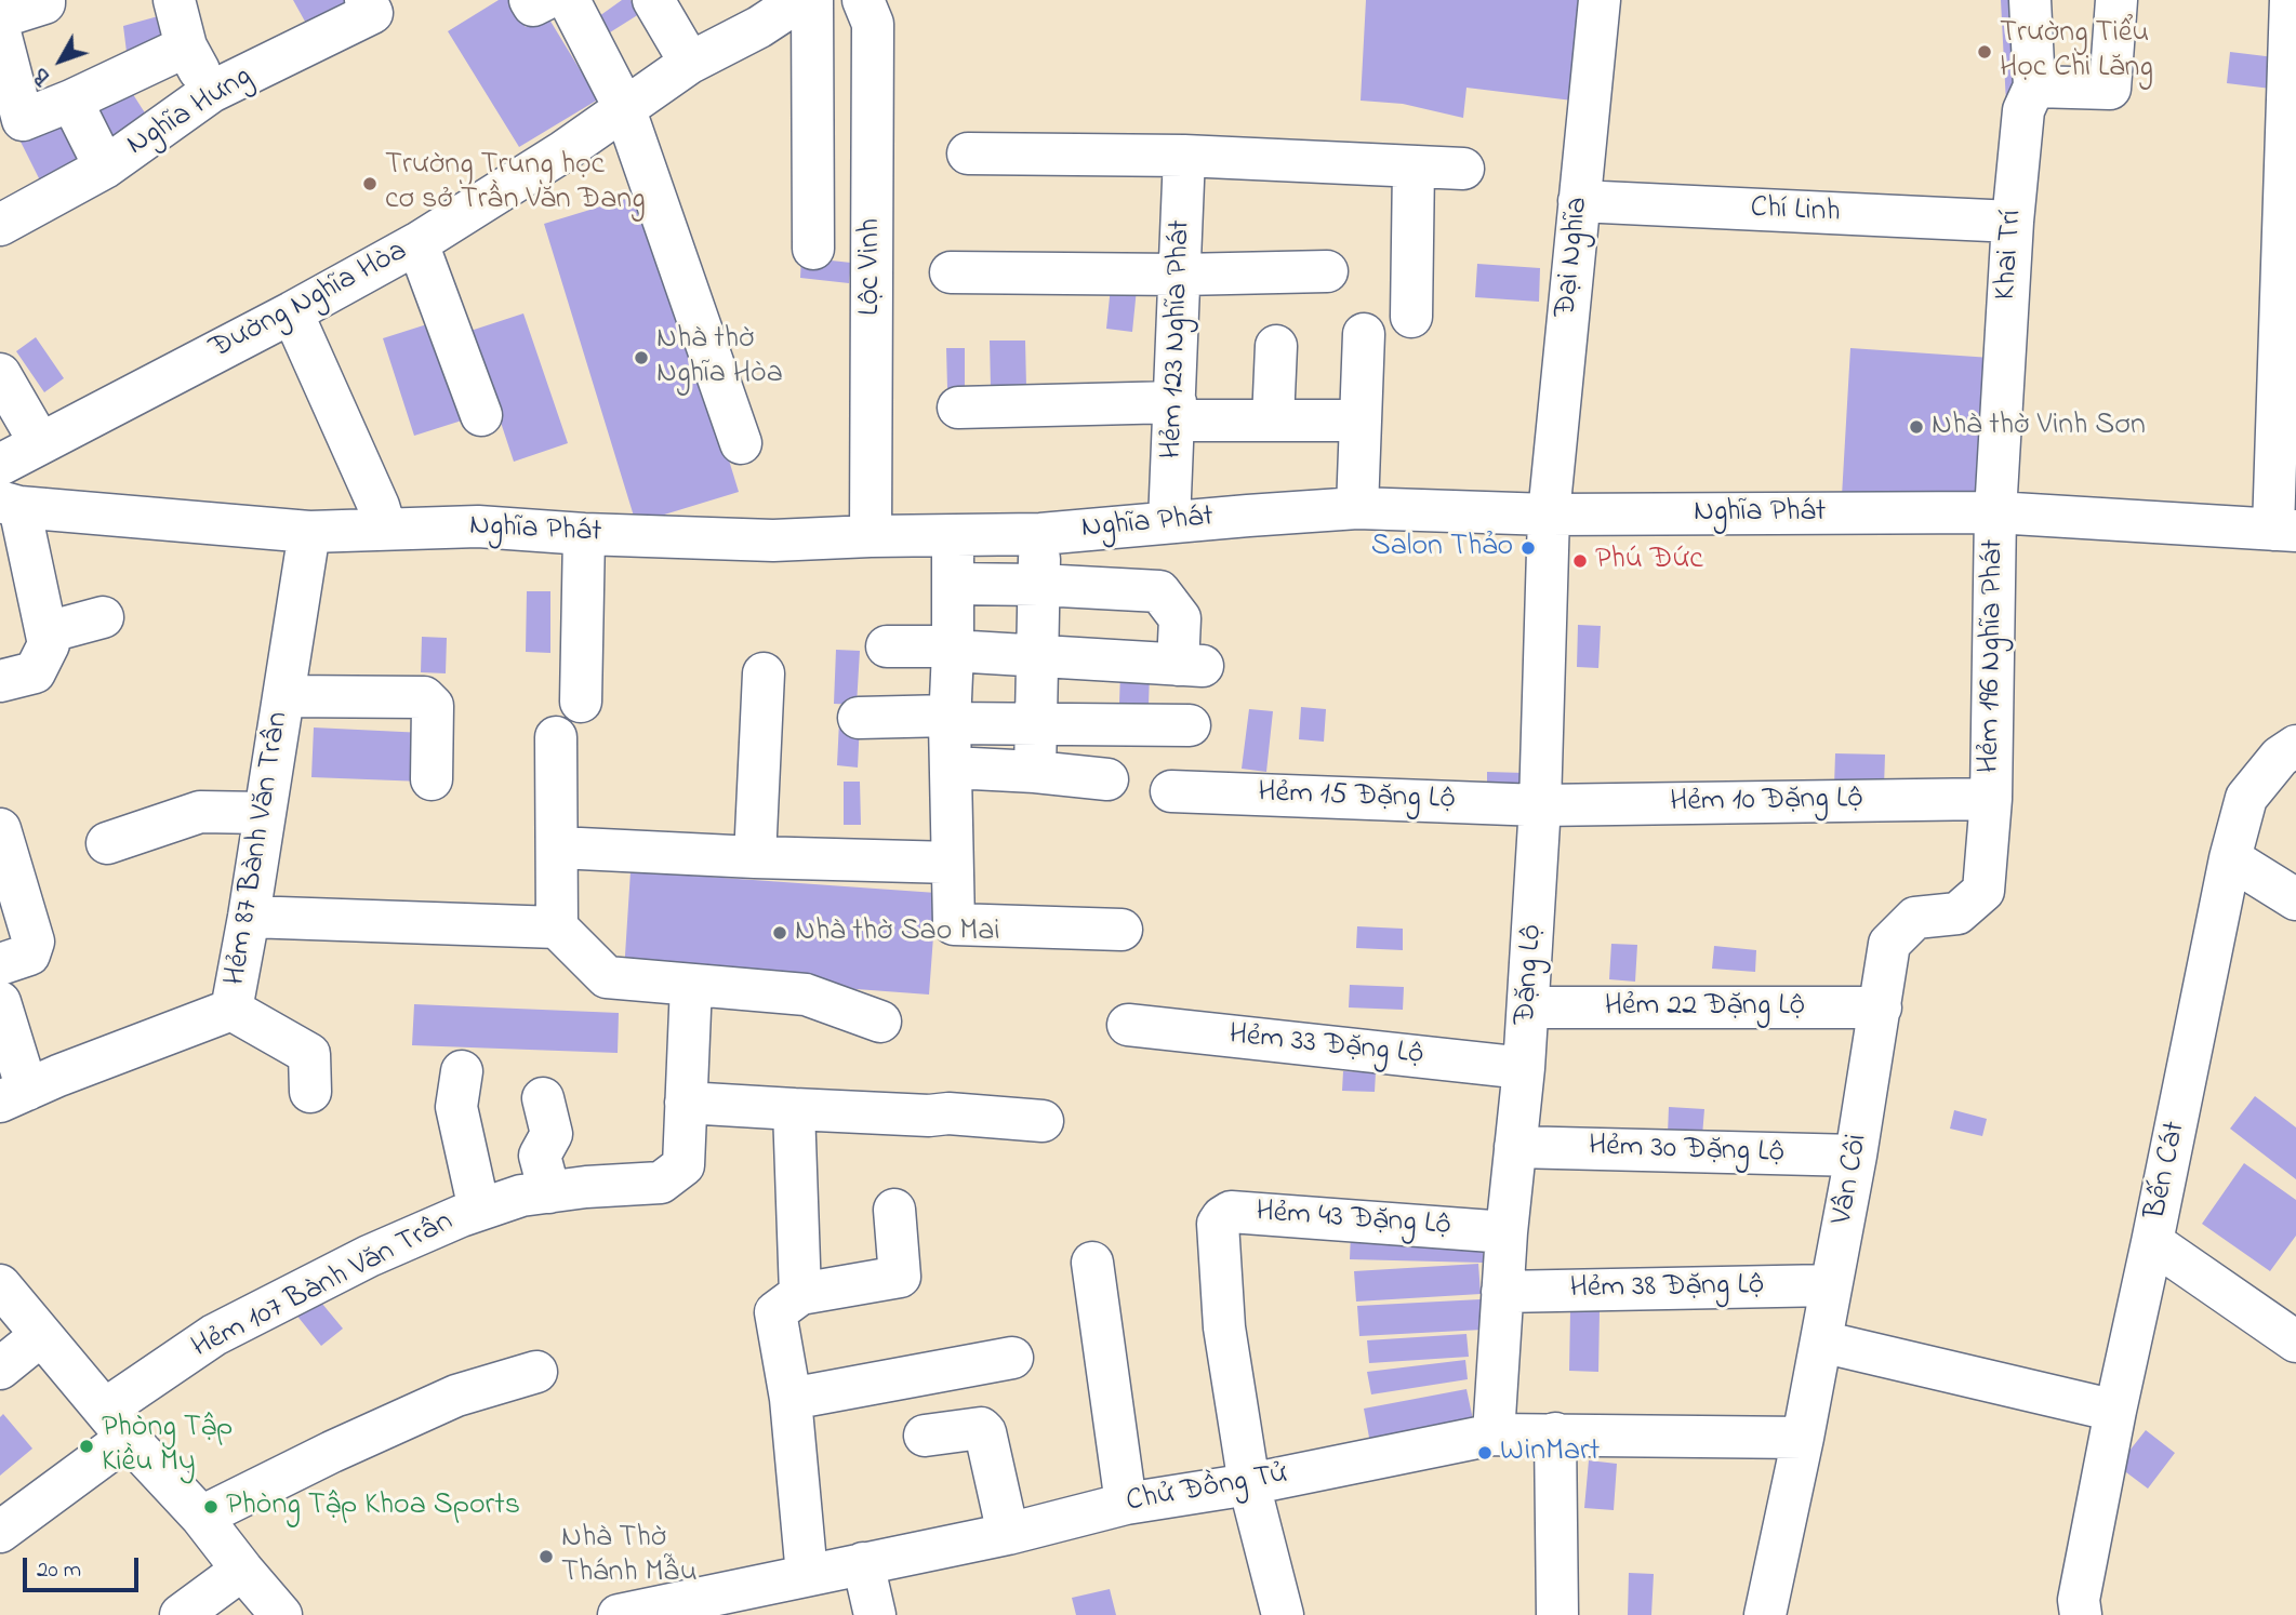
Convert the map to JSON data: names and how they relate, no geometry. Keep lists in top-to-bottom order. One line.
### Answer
{"streets":{"street":["Nghĩa Hưng","Chí Linh","Khai Trí","Đại Nghĩa","Lộc Vinh","Đường Nghĩa Hòa","Hẻm 123 Nghĩa Phát","Nghĩa Phát","Hẻm 196 Nghĩa Phát","Hẻm 15 Đặng Lộ","Hẻm 10 Đặng Lộ","Hẻm 87 Bành Văn Trân","Đặng Lộ","Hẻm 22 Đặng Lộ","Hẻm 33 Đặng Lộ","Hẻm 30 Đặng Lộ","Bến Cát","Vân Côi","Hẻm 43 Đặng Lộ","Hẻm 107 Bành Văn Trân","Hẻm 38 Đặng Lộ","Chử Đồng Tử"]},"crossings":[["Chí Linh","Khai Trí"],["Chí Linh","Đại Nghĩa"],["Khai Trí","Nghĩa Phát"],["Khai Trí","Hẻm 196 Nghĩa Phát"],["Đại Nghĩa","Nghĩa Phát"],["Đại Nghĩa","Đặng Lộ"],["Lộc Vinh","Nghĩa Phát"],["Hẻm 123 Nghĩa Phát","Nghĩa Phát"],["Nghĩa Phát","Hẻm 196 Nghĩa Phát"],["Nghĩa Phát","Hẻm 87 Bành Văn Trân"],["Nghĩa Phát","Đặng Lộ"],["Hẻm 196 Nghĩa Phát","Hẻm 10 Đặng Lộ"],["Hẻm 196 Nghĩa Phát","Vân Côi"],["Hẻm 15 Đặng Lộ","Hẻm 10 Đặng Lộ"],["Hẻm 15 Đặng Lộ","Đặng Lộ"],["Hẻm 10 Đặng Lộ","Đặng Lộ"],["Hẻm 10 Đặng Lộ","Vân Côi"],["Đặng Lộ","Hẻm 22 Đặng Lộ"],["Đặng Lộ","Hẻm 33 Đặng Lộ"],["Đặng Lộ","Hẻm 30 Đặng Lộ"],["Đặng Lộ","Hẻm 43 Đặng Lộ"],["Đặng Lộ","Hẻm 38 Đặng Lộ"],["Đặng Lộ","Chử Đồng Tử"],["Hẻm 22 Đặng Lộ","Vân Côi"],["Hẻm 30 Đặng Lộ","Vân Côi"],["Vân Côi","Hẻm 38 Đặng Lộ"],["Vân Côi","Chử Đồng Tử"],["Hẻm 43 Đặng Lộ","Chử Đồng Tử"]],"places":["Trường Tiểu Học Chi Lăng","Trường Trung học cơ sở Trần Văn Đang","Nhà thờ Nghĩa Hòa","Nhà thờ Vinh Sơn","Salon Thảo","Phú Đức","Nhà thờ Sao Mai","Phòng Tập Kiều My","WinMart","Phòng Tập Khoa Sports","Nhà Thờ Thánh Mẫu"],"scale_bar":"20 m","north":"bottom left"}
